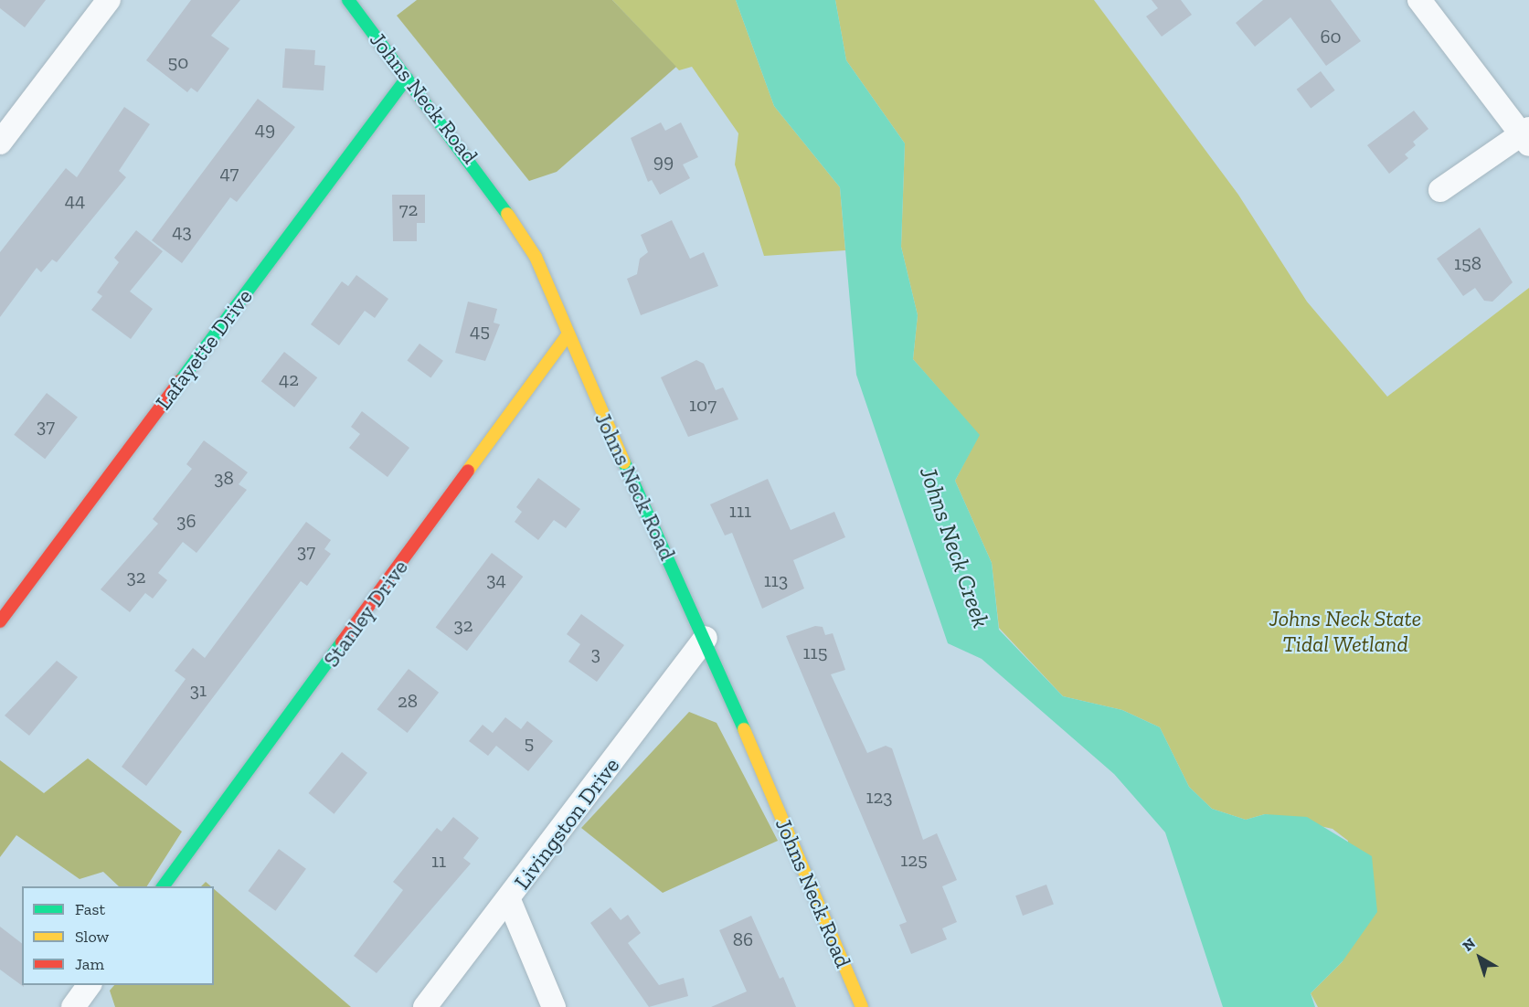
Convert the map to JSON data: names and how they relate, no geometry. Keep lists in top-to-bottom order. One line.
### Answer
{"streets":{"street":["Johns Neck Road","Lafayette Drive","Stanley Drive","Livingston Drive"]},"crossings":[["Johns Neck Road","Lafayette Drive"],["Johns Neck Road","Stanley Drive"],["Johns Neck Road","Livingston Drive"]],"water":["Johns Neck Creek"],"parks":["Johns Neck State Tidal Wetland"],"house_numbers":["60","50","49","99","47","44","72","43","158","45","42","107","37","38","111","36","37","32","34","113","32","115","3","31","28","5","123","125","11","86"],"legend":["Fast","Slow","Jam"],"north":"top left"}
